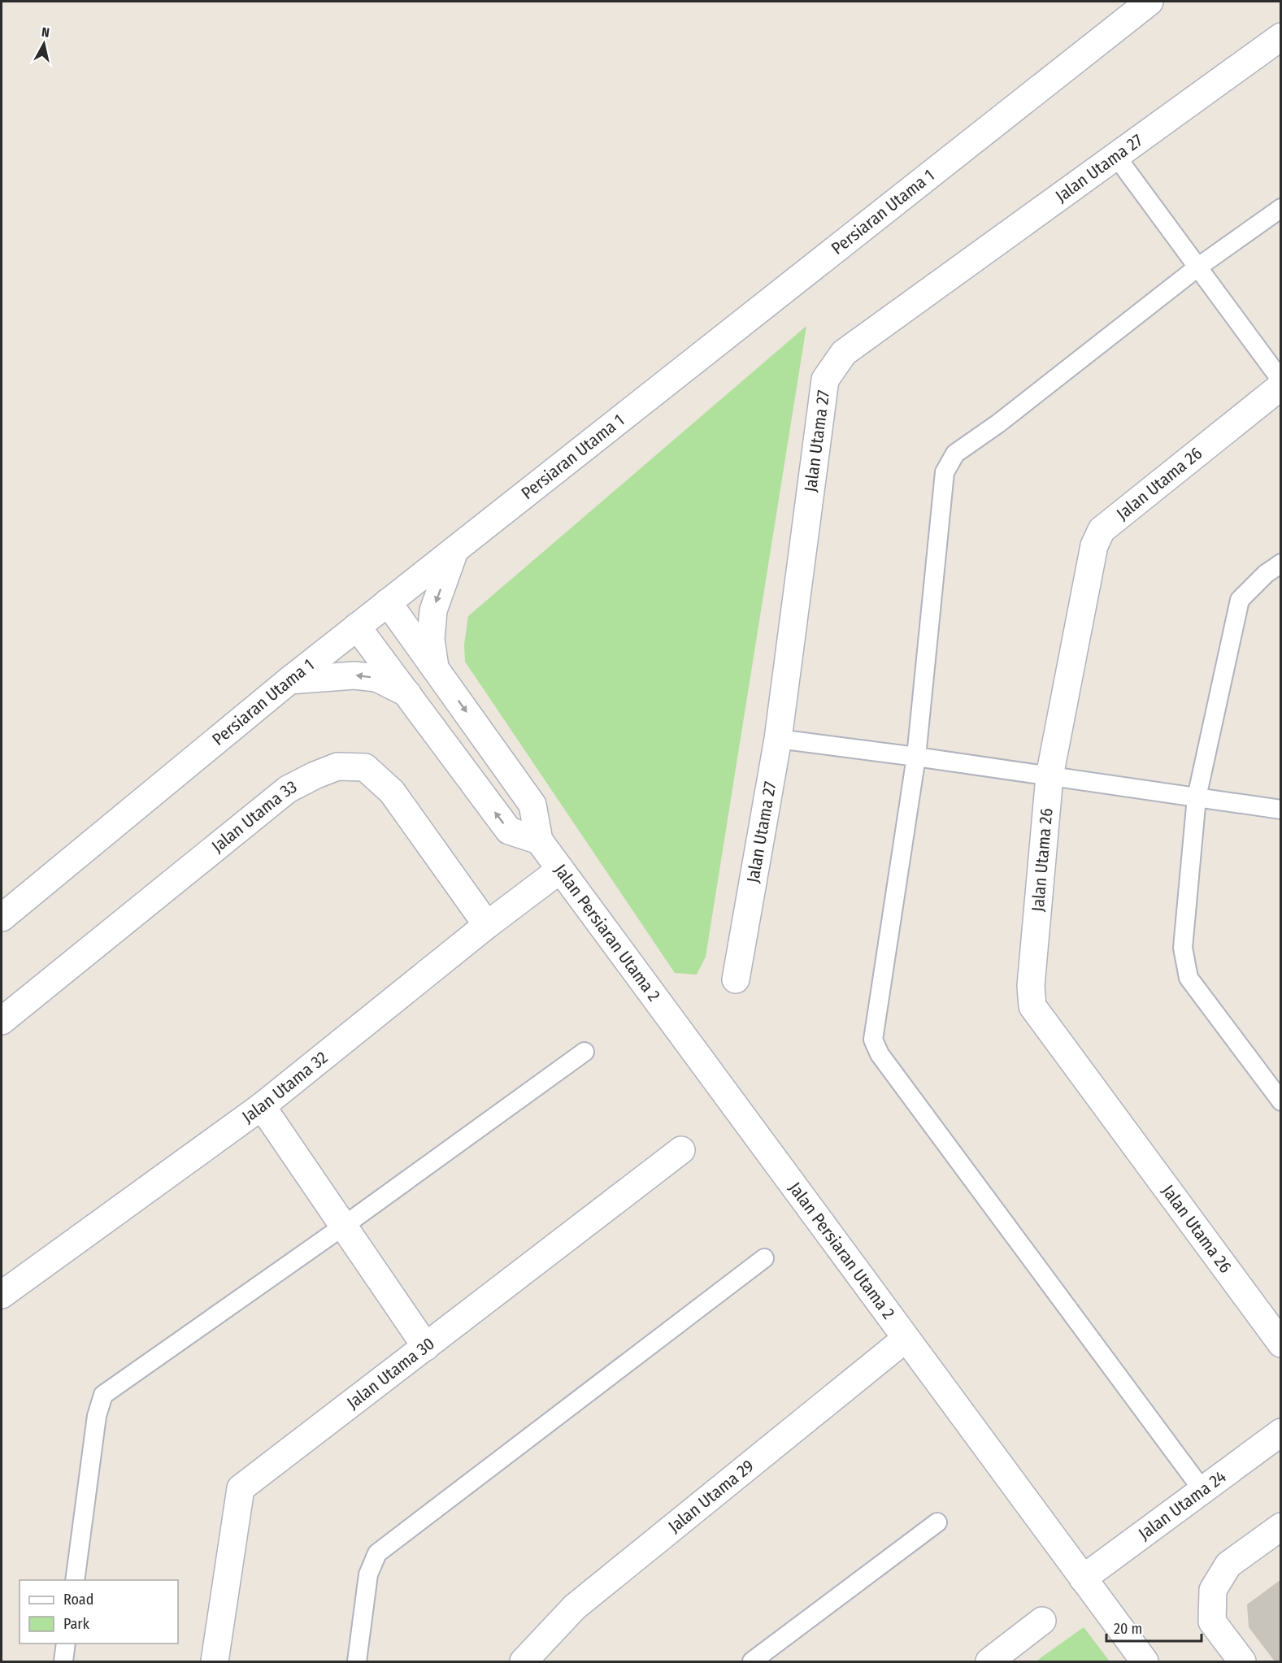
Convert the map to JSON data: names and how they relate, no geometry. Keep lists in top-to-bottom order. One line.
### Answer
{"streets":{"street":["Jalan Utama 27","Persiaran Utama 1","Jalan Utama 26","Jalan Utama 33","Jalan Persiaran Utama 2","Jalan Utama 32","Jalan Utama 30","Jalan Utama 29","Jalan Utama 24"]},"crossings":[["Persiaran Utama 1","Jalan Persiaran Utama 2"],["Jalan Utama 33","Jalan Utama 32"],["Jalan Persiaran Utama 2","Jalan Utama 32"],["Jalan Persiaran Utama 2","Jalan Utama 29"],["Jalan Persiaran Utama 2","Jalan Utama 24"]],"legend":["Road","Park"],"scale_bar":"20 m","north":"top"}
